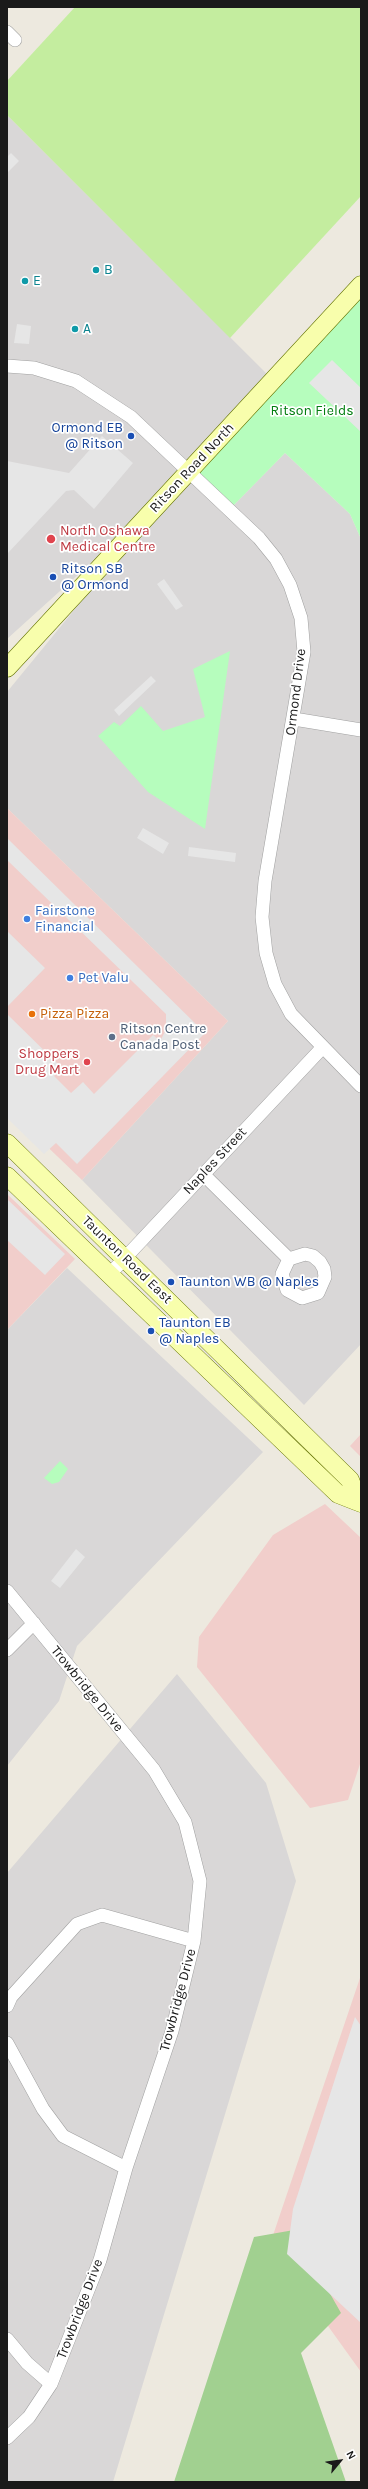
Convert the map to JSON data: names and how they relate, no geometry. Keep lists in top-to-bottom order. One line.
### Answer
{"streets":{"main road":["Ritson Road North","Taunton Road East"],"street":["Ormond Drive","Naples Street","Trowbridge Drive"]},"crossings":[["Ritson Road North","Ormond Drive"],["Ormond Drive","Naples Street"],["Naples Street","Taunton Road East"]],"parks":["Ritson Fields"],"places":["B","E","A","Ormond EB @ Ritson","North Oshawa Medical Centre","Ritson SB @ Ormond","Fairstone Financial","Pet Valu","Pizza Pizza","Ritson Centre Canada Post","Shoppers Drug Mart","Taunton WB @ Naples","Taunton EB @ Naples"],"north":"top right"}
